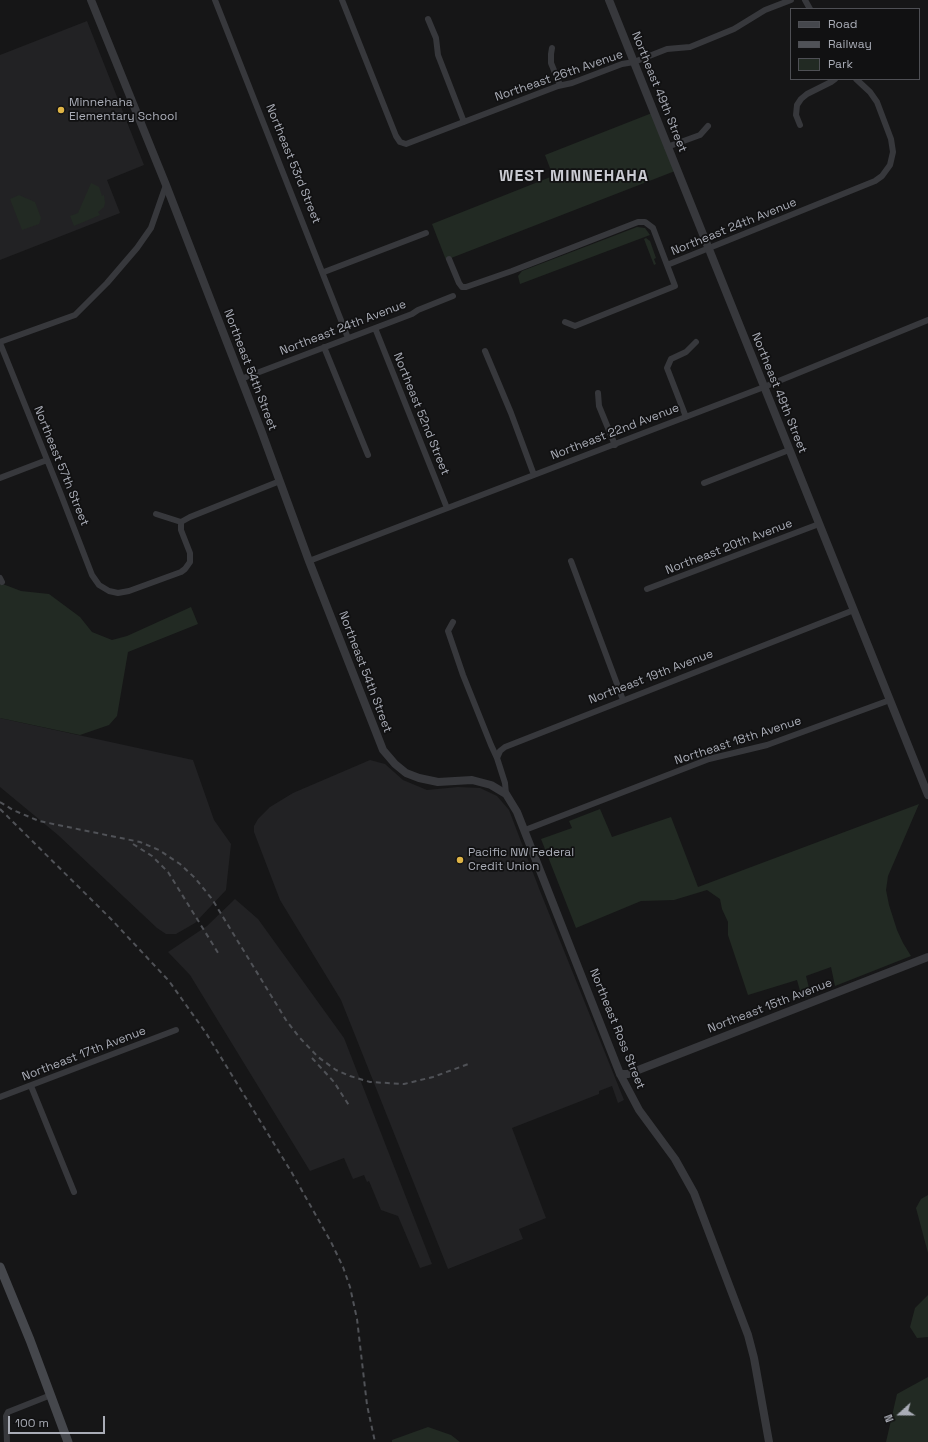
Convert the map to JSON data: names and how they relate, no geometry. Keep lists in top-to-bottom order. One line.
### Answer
{"streets":{"street":["Northeast 26th Avenue","Northeast 49th Street","Northeast 53rd Street","Northeast 24th Avenue","Northeast 54th Street","Northeast 52nd Street","Northeast 22nd Avenue","Northeast 57th Street","Northeast 20th Avenue","Northeast 19th Avenue","Northeast 18th Avenue","Northeast 15th Avenue","Northeast Ross Street","Northeast 17th Avenue"]},"crossings":[["Northeast 26th Avenue","Northeast 49th Street"],["Northeast 49th Street","Northeast 24th Avenue"],["Northeast 49th Street","Northeast 22nd Avenue"],["Northeast 49th Street","Northeast 20th Avenue"],["Northeast 49th Street","Northeast 19th Avenue"],["Northeast 49th Street","Northeast 18th Avenue"],["Northeast 53rd Street","Northeast 24th Avenue"],["Northeast 24th Avenue","Northeast 54th Street"],["Northeast 24th Avenue","Northeast 52nd Street"],["Northeast 54th Street","Northeast 22nd Avenue"],["Northeast 54th Street","Northeast Ross Street"],["Northeast 52nd Street","Northeast 22nd Avenue"],["Northeast 18th Avenue","Northeast Ross Street"],["Northeast 15th Avenue","Northeast Ross Street"]],"districts":["WEST MINNEHAHA"],"places":["Minnehaha Elementary School","Pacific NW Federal Credit Union"],"legend":["Road","Railway","Park"],"scale_bar":"100 m","north":"left"}
